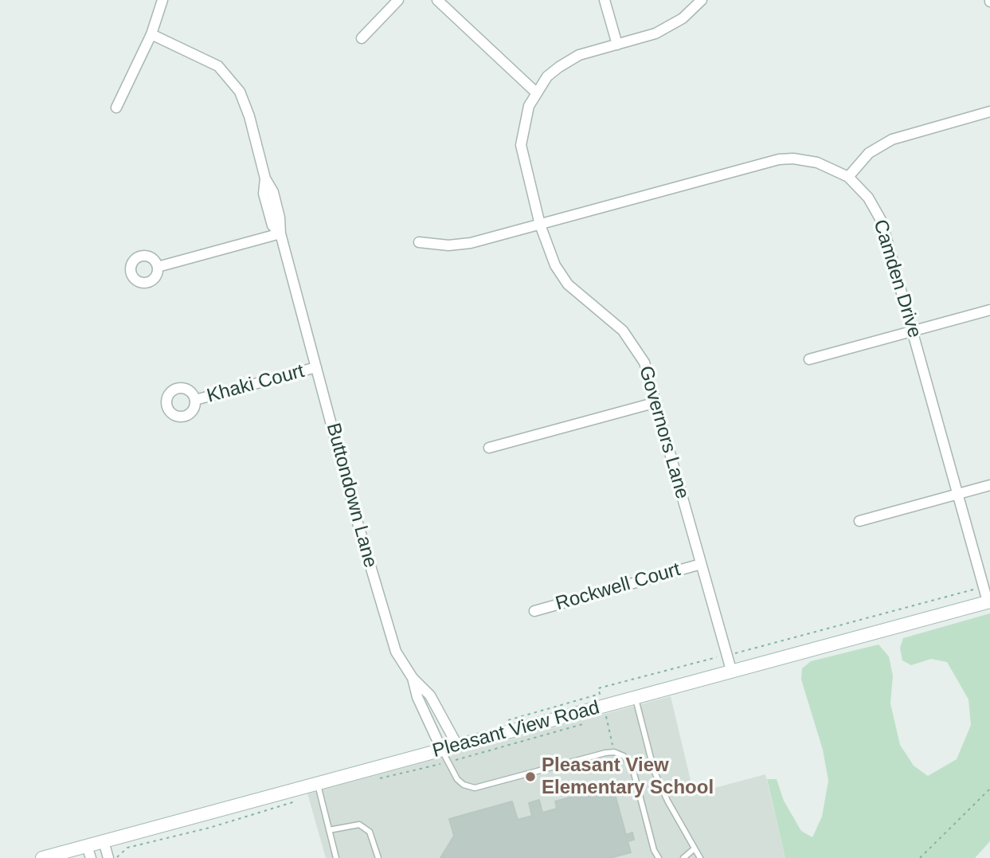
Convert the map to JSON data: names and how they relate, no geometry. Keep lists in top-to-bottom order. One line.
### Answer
{"streets":{"main road":["Pleasant View Road"],"street":["Camden Drive","Khaki Court","Governors Lane","Buttondown Lane","Rockwell Court"]},"crossings":[["Camden Drive","Governors Lane"],["Camden Drive","Pleasant View Road"],["Khaki Court","Buttondown Lane"],["Governors Lane","Rockwell Court"],["Governors Lane","Pleasant View Road"],["Buttondown Lane","Pleasant View Road"]],"places":["Pleasant View Elementary School"]}
